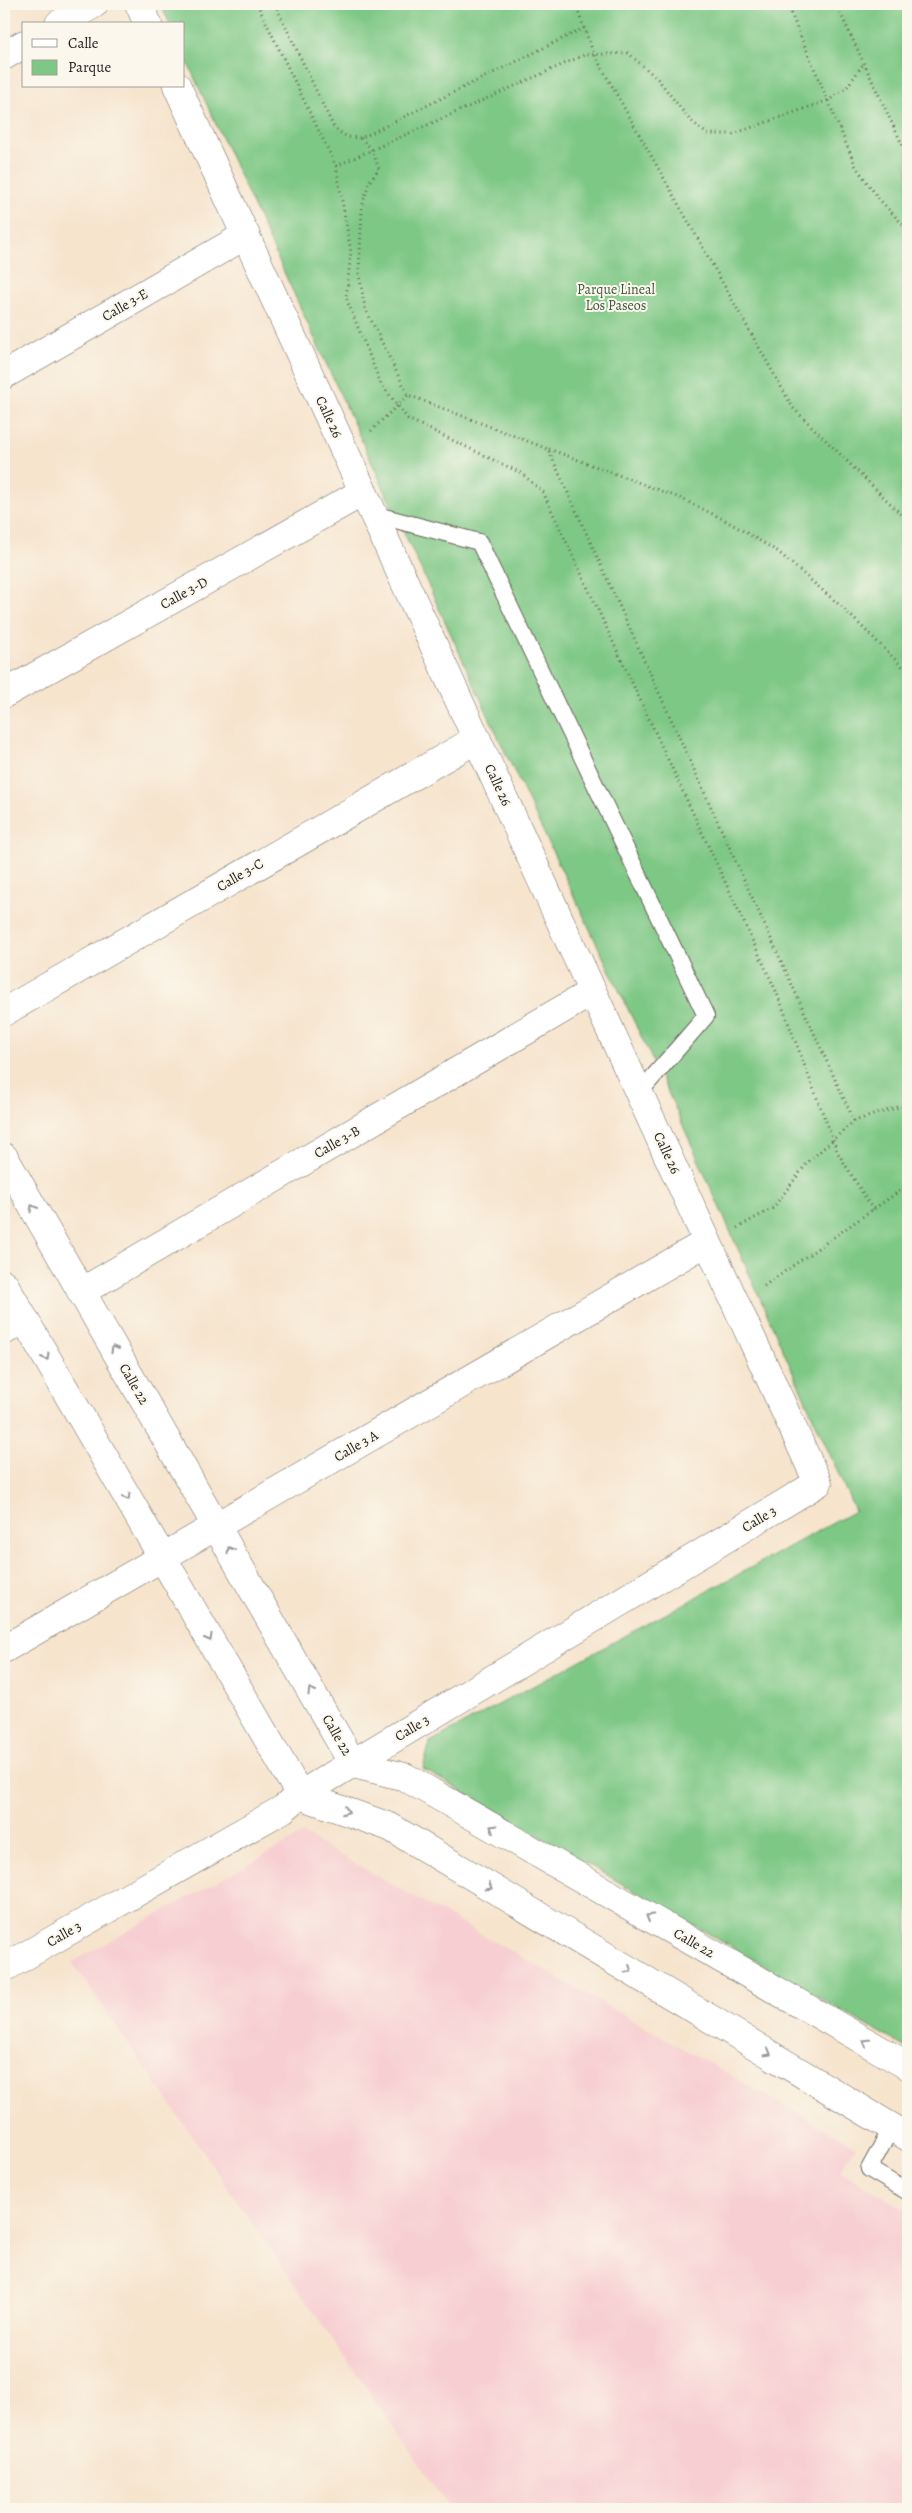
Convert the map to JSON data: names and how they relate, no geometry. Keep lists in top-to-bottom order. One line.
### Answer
{"streets":{"street":["Calle 3-E","Calle 26","Calle 3-D","Calle 3-C","Calle 3-B","Calle 22","Calle 3 A","Calle 3"]},"crossings":[["Calle 3-E","Calle 26"],["Calle 26","Calle 3-D"],["Calle 26","Calle 3-C"],["Calle 26","Calle 3-B"],["Calle 26","Calle 3 A"],["Calle 26","Calle 3"],["Calle 3-B","Calle 22"],["Calle 22","Calle 3 A"],["Calle 22","Calle 3"]],"parks":["Parque Lineal Los Paseos"],"legend":["Calle","Parque"]}
